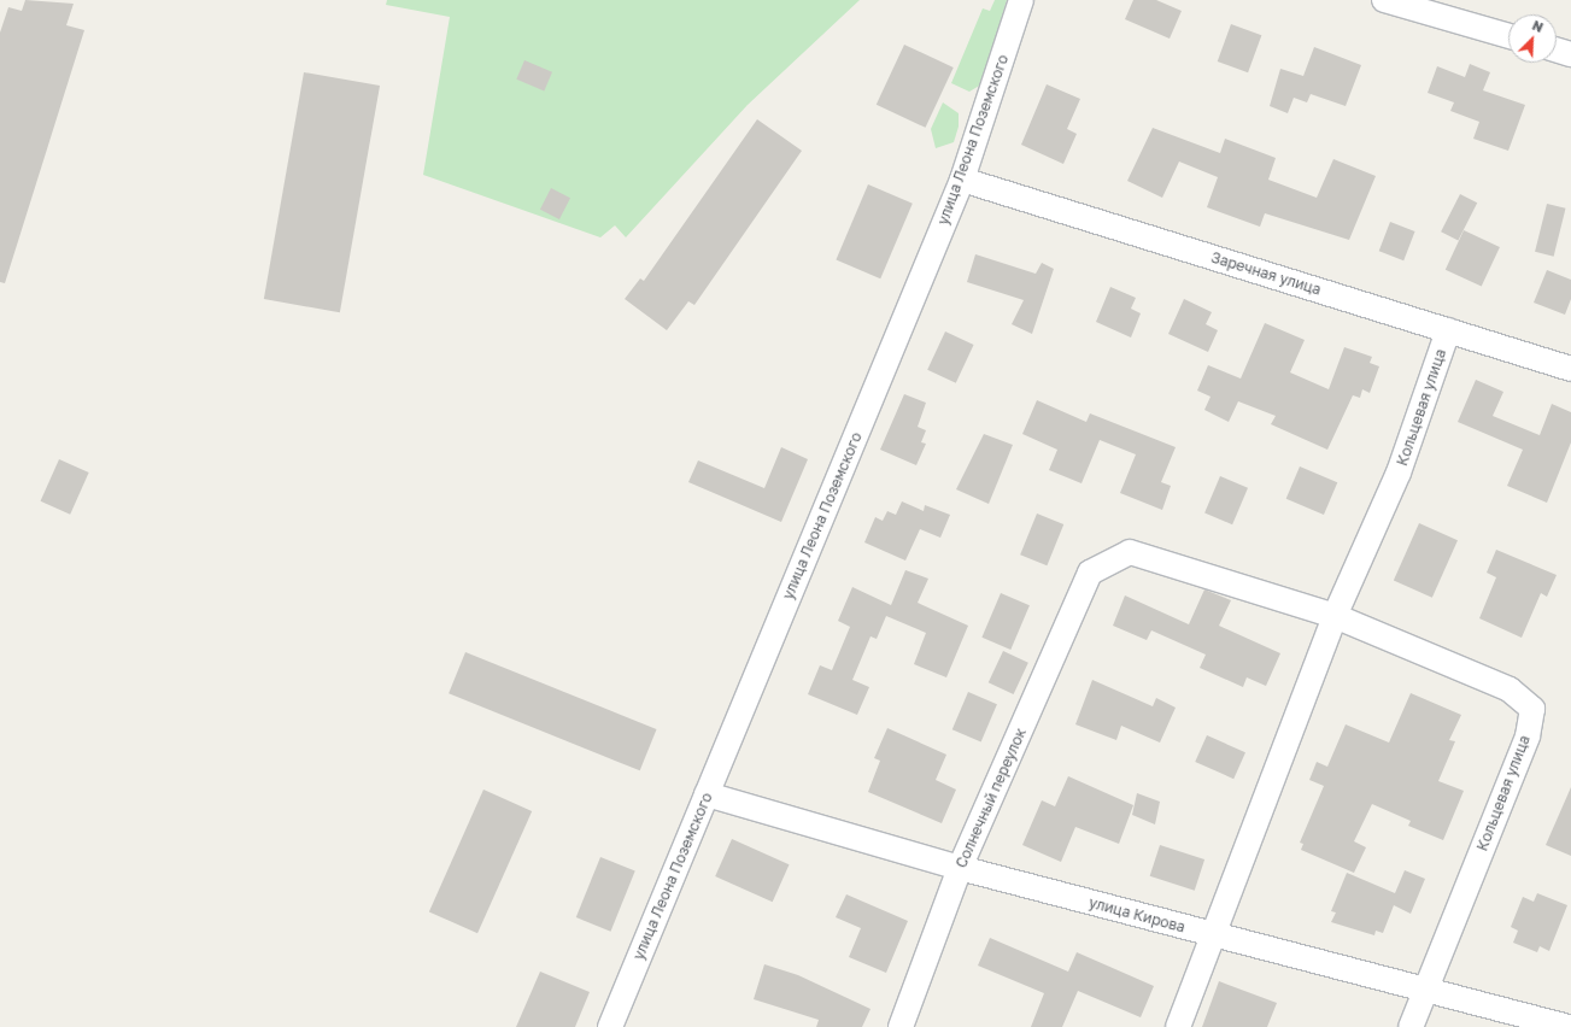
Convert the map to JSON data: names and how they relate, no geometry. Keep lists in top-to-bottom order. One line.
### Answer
{"streets":{"street":["улица Леона Поземского","Заречная улица","Кольцевая улица","Солнечный переулок","улица Кирова"]},"crossings":[["улица Леона Поземского","Заречная улица"],["улица Леона Поземского","улица Кирова"],["Заречная улица","Кольцевая улица"],["Кольцевая улица","Солнечный переулок"],["Кольцевая улица","улица Кирова"],["Солнечный переулок","улица Кирова"]],"north":"top right"}
